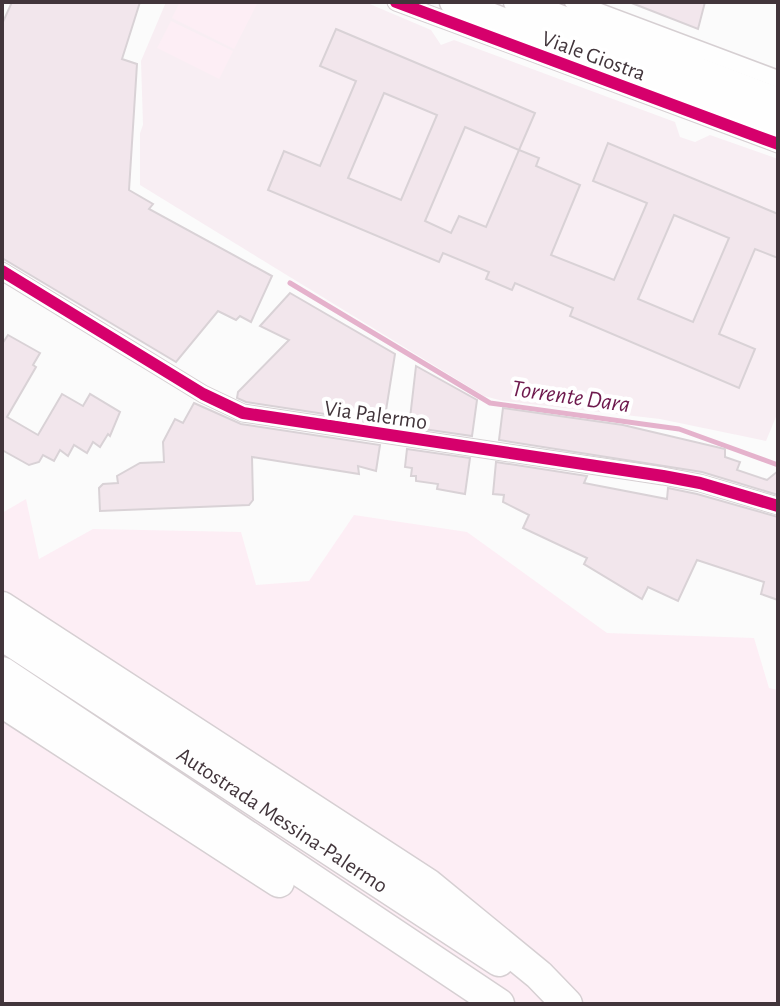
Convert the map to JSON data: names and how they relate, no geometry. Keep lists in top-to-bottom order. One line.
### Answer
{"streets":{"highway":["Autostrada Messina-Palermo"],"main road":["Viale Giostra"],"street":["Via Palermo"]},"water":["Torrente Dara"]}
